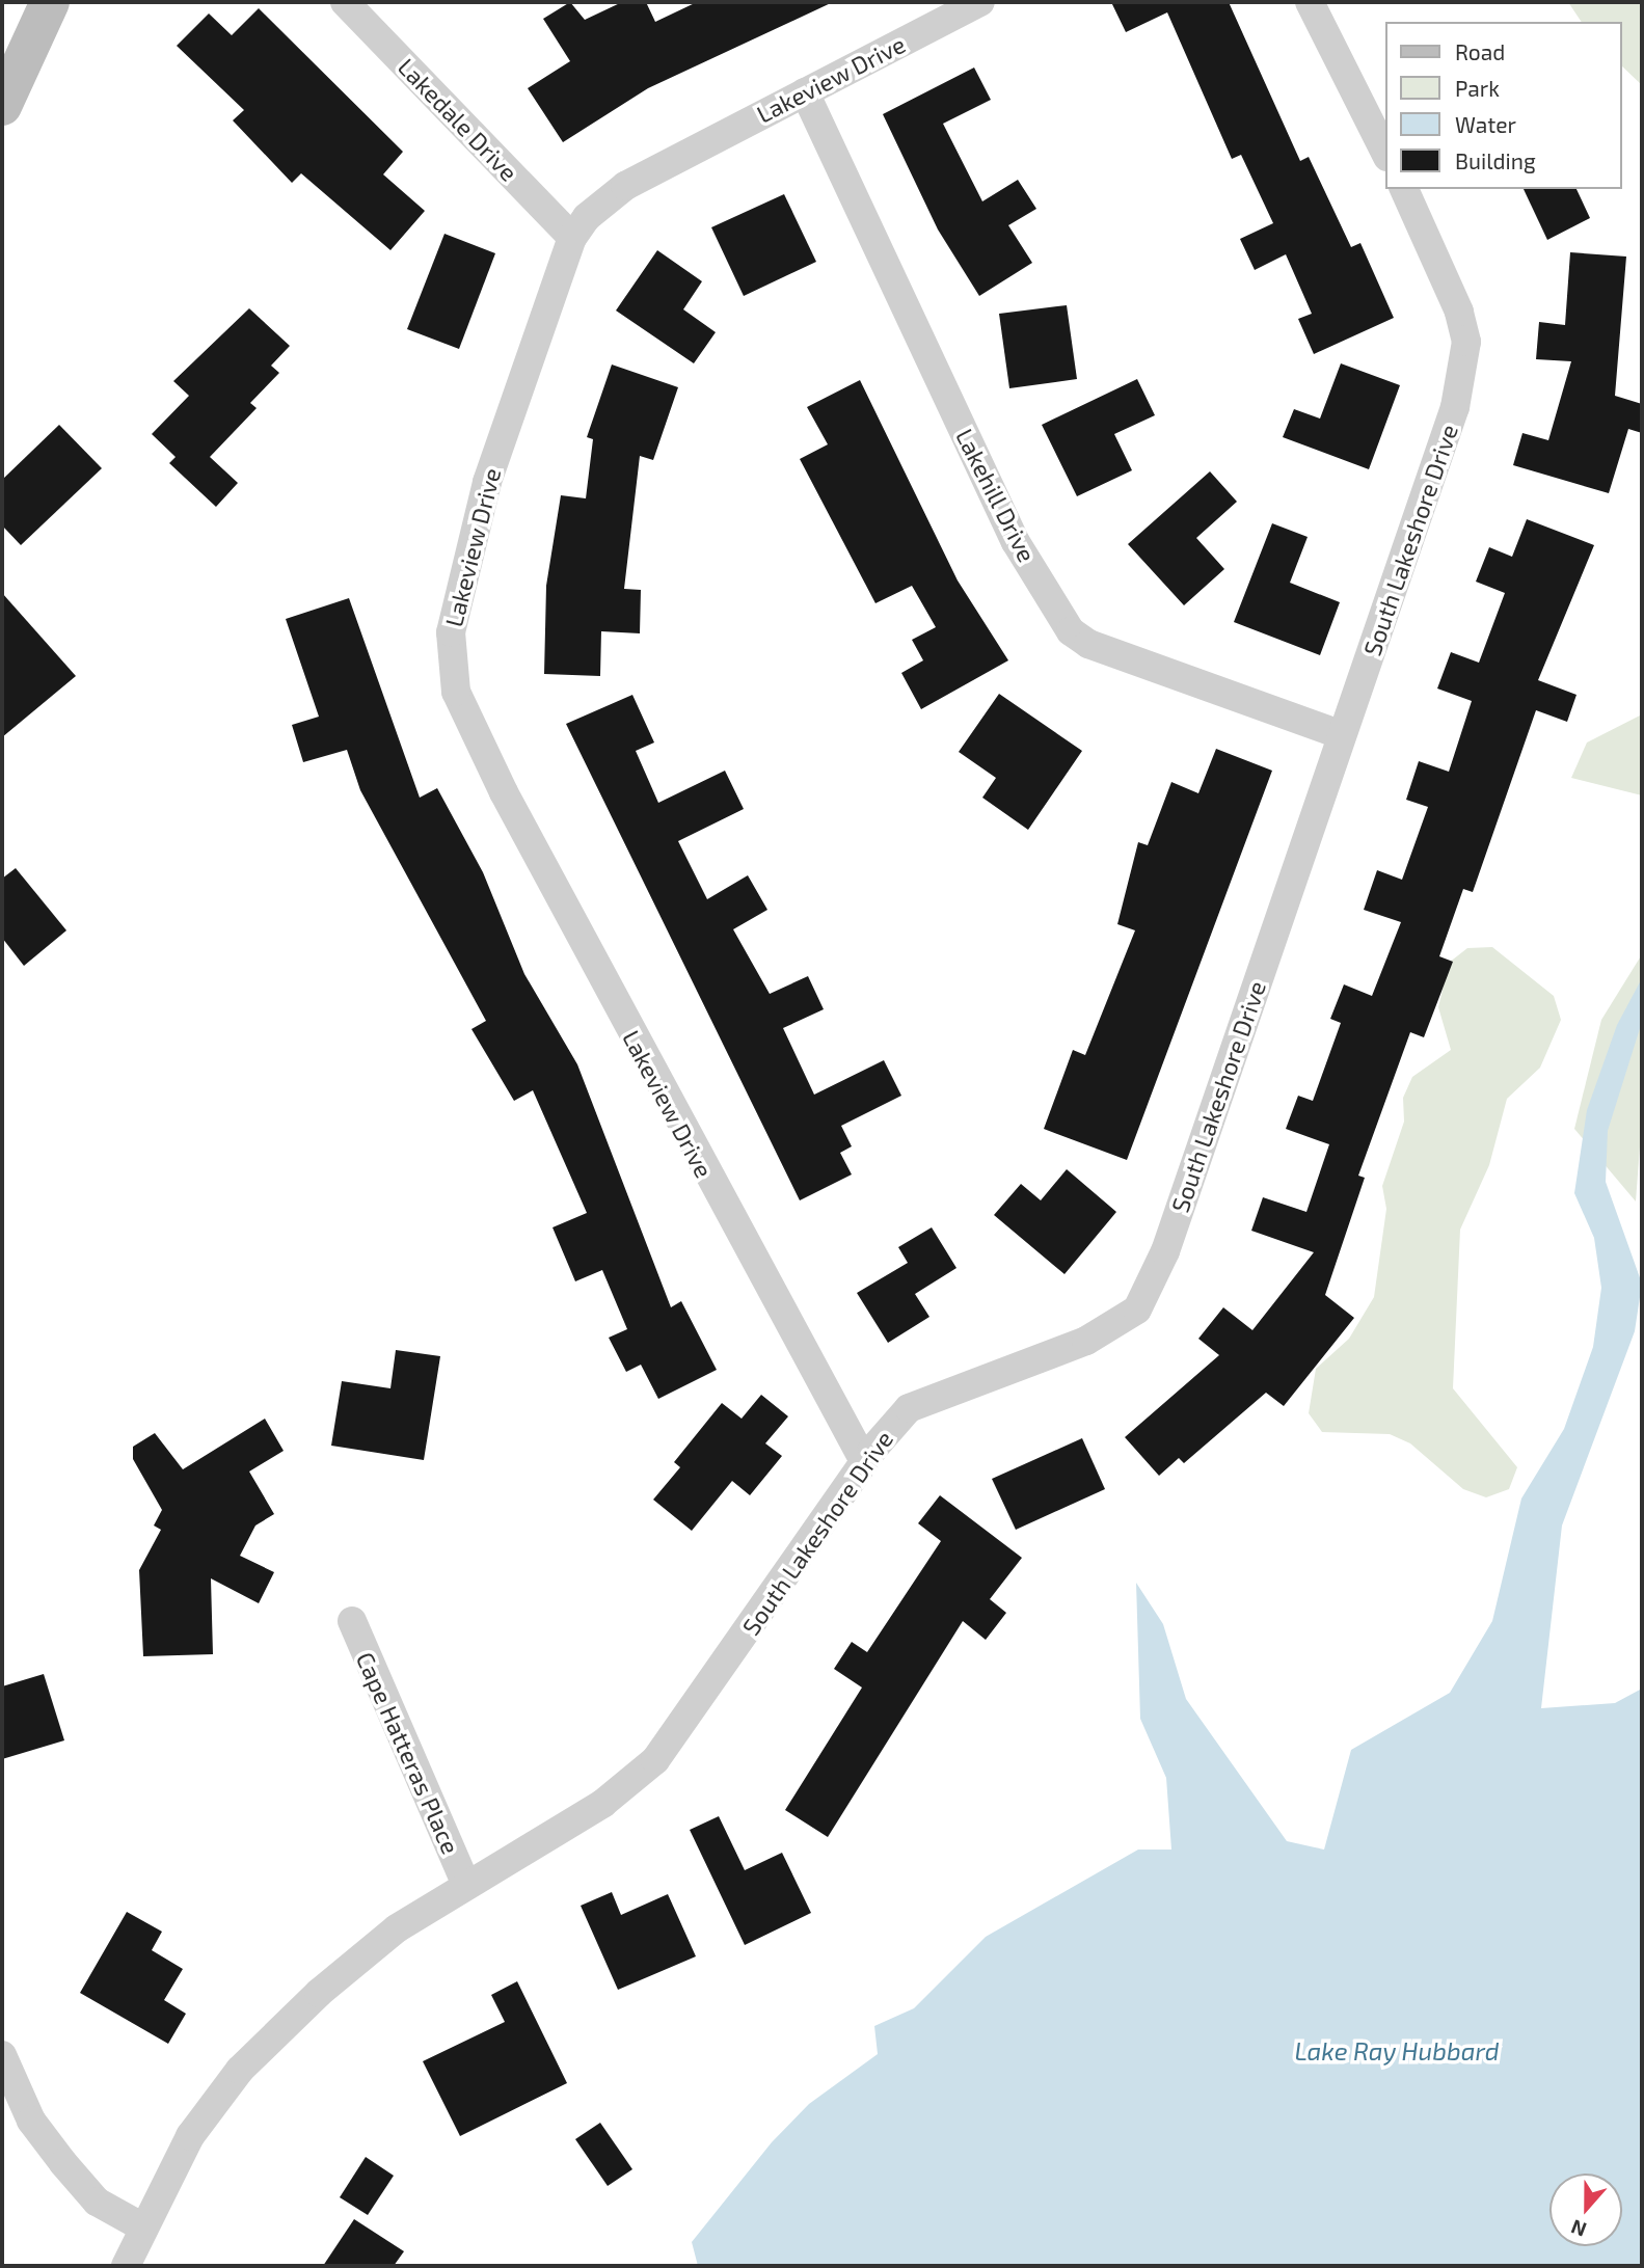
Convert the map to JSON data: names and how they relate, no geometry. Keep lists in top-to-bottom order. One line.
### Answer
{"streets":{"street":["Lakeview Drive","Lakedale Drive","Lakehill Drive","South Lakeshore Drive","Cape Hatteras Place"]},"crossings":[["Lakeview Drive","Lakedale Drive"],["Lakeview Drive","Lakehill Drive"],["Lakeview Drive","South Lakeshore Drive"],["Lakehill Drive","South Lakeshore Drive"],["South Lakeshore Drive","Cape Hatteras Place"]],"water":["Lake Ray Hubbard"],"legend":["Road","Park","Water","Building"],"north":"bottom"}
